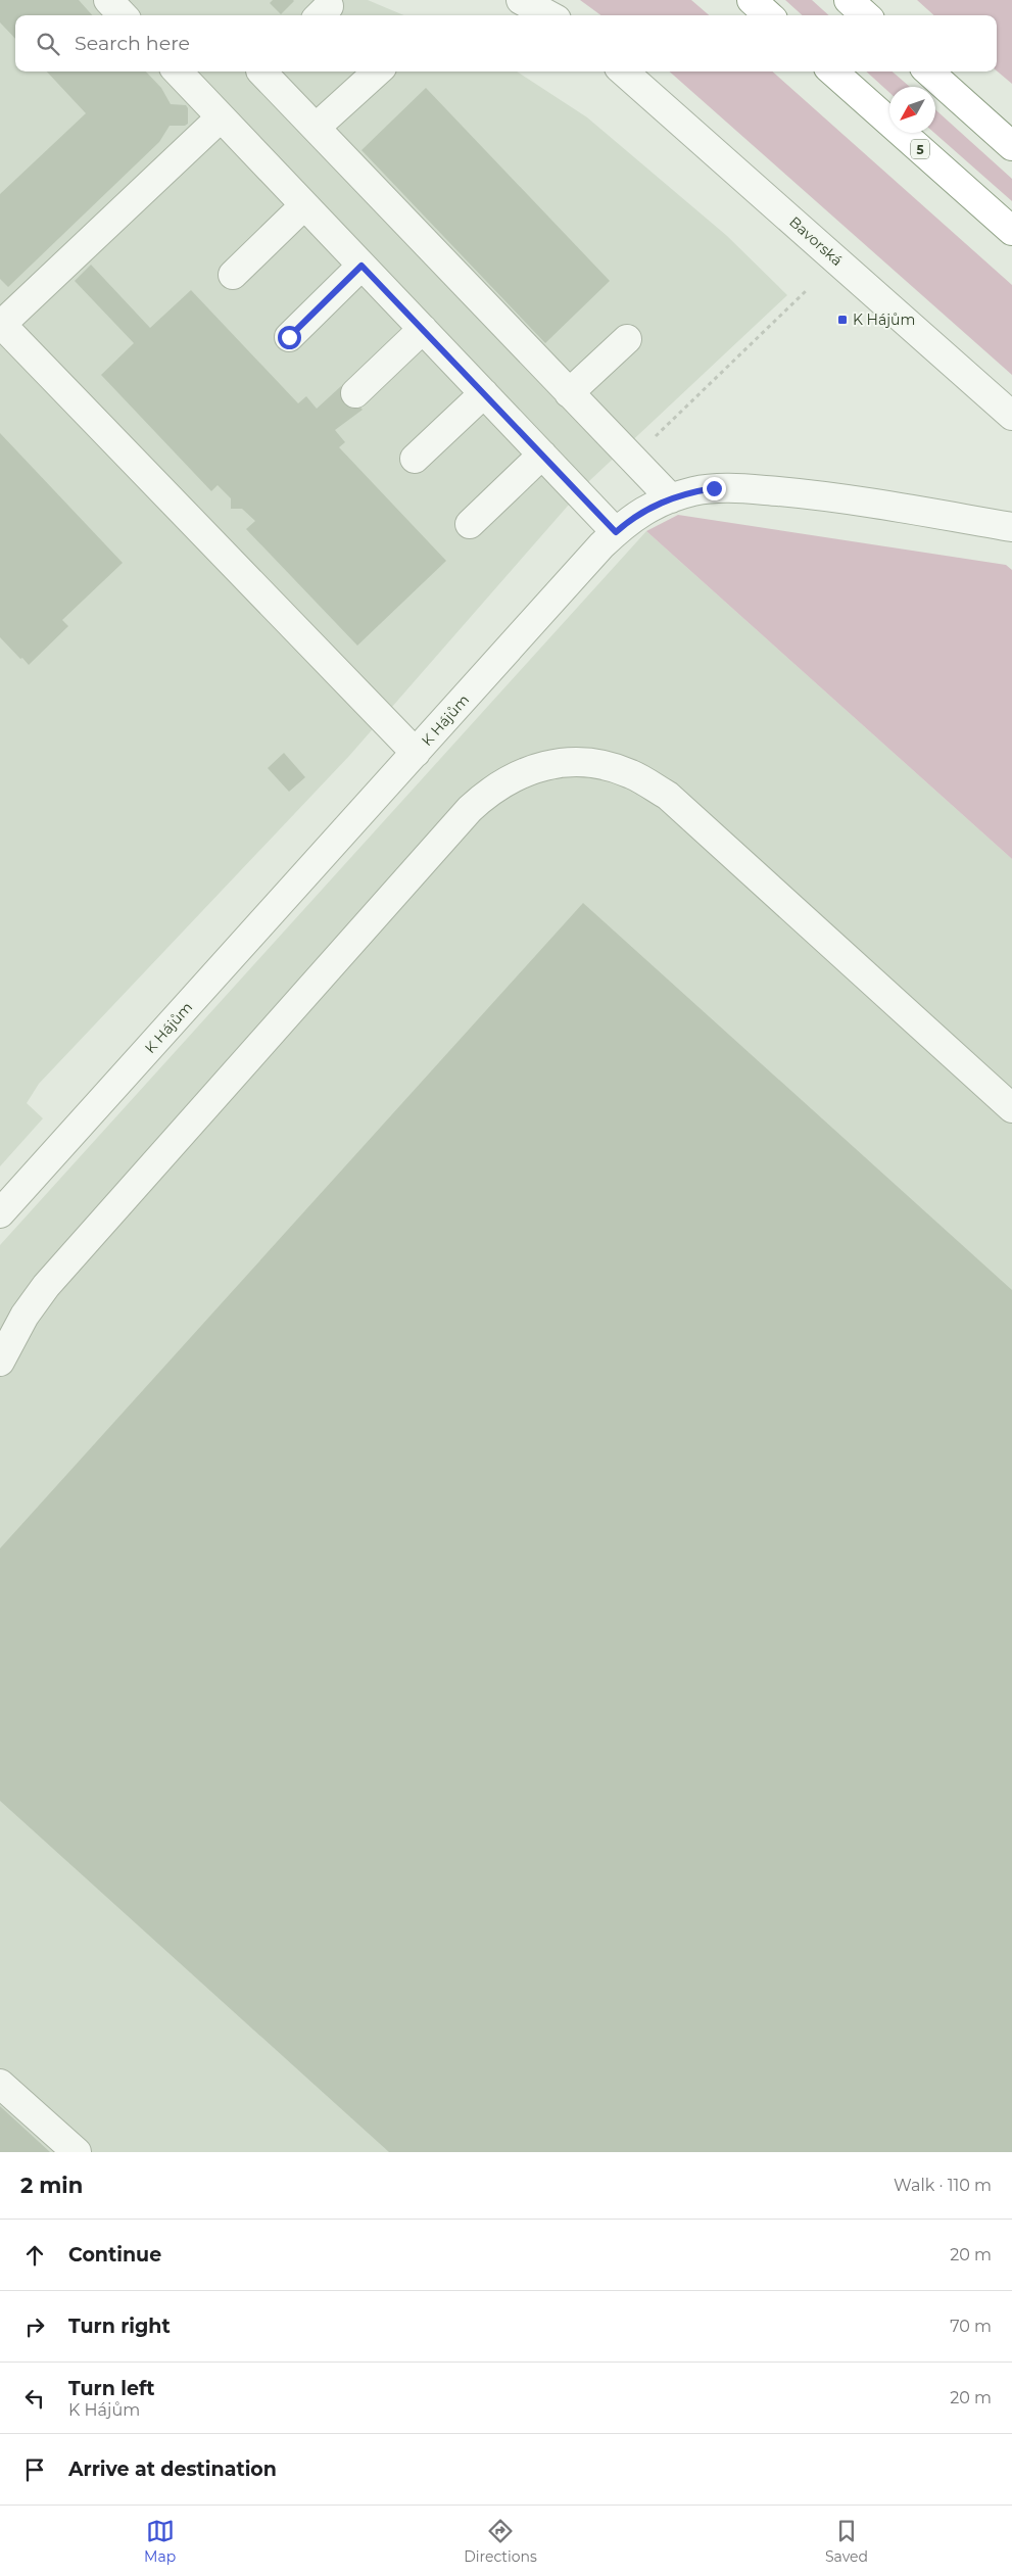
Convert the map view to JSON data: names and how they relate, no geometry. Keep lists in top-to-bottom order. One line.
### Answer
{"streets":{"highway":["5"],"street":["Bavorská","K Hájům"]},"places":{"transit":["K Hájům"]},"north":"bottom left","page":{"search":"Search here","heading":["2 min","Walk · 110 m"],"list":[["Continue","20 m"],["Turn right","70 m"],["Turn left","K Hájům","20 m"],"Arrive at destination"],"nav":["Map","Directions","Saved"]}}
